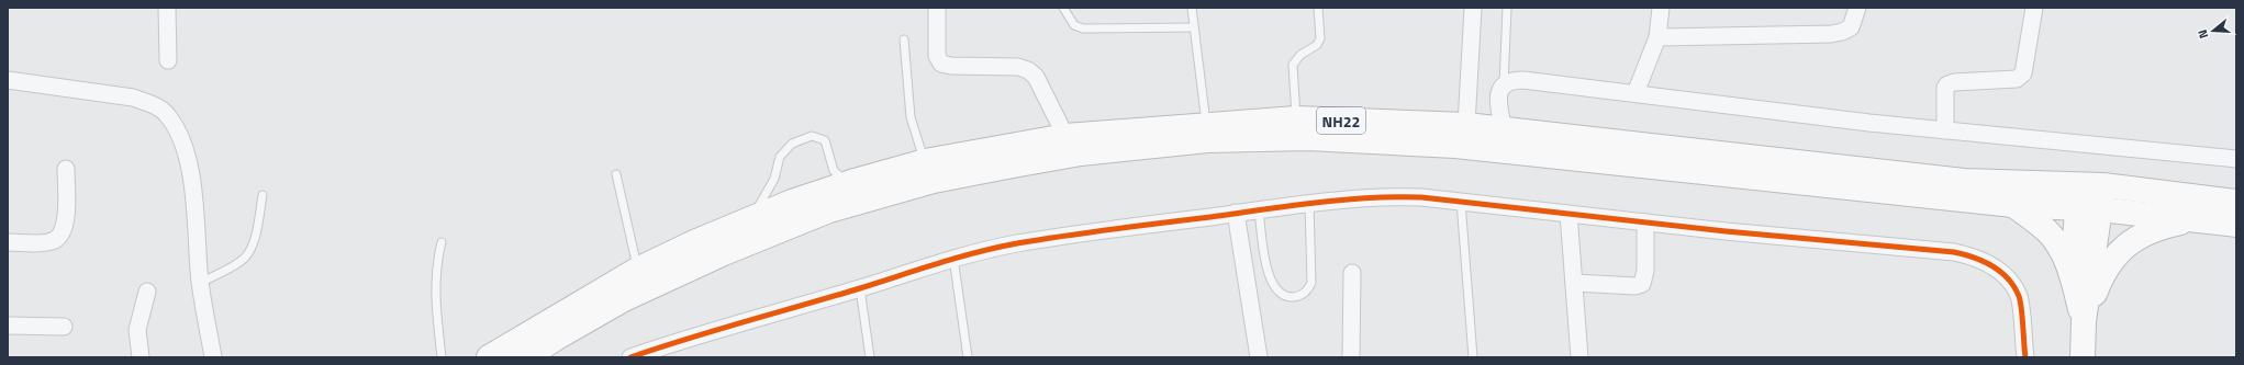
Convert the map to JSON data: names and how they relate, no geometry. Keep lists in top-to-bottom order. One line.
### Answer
{"streets":{"highway":["NH22"]},"north":"left"}
